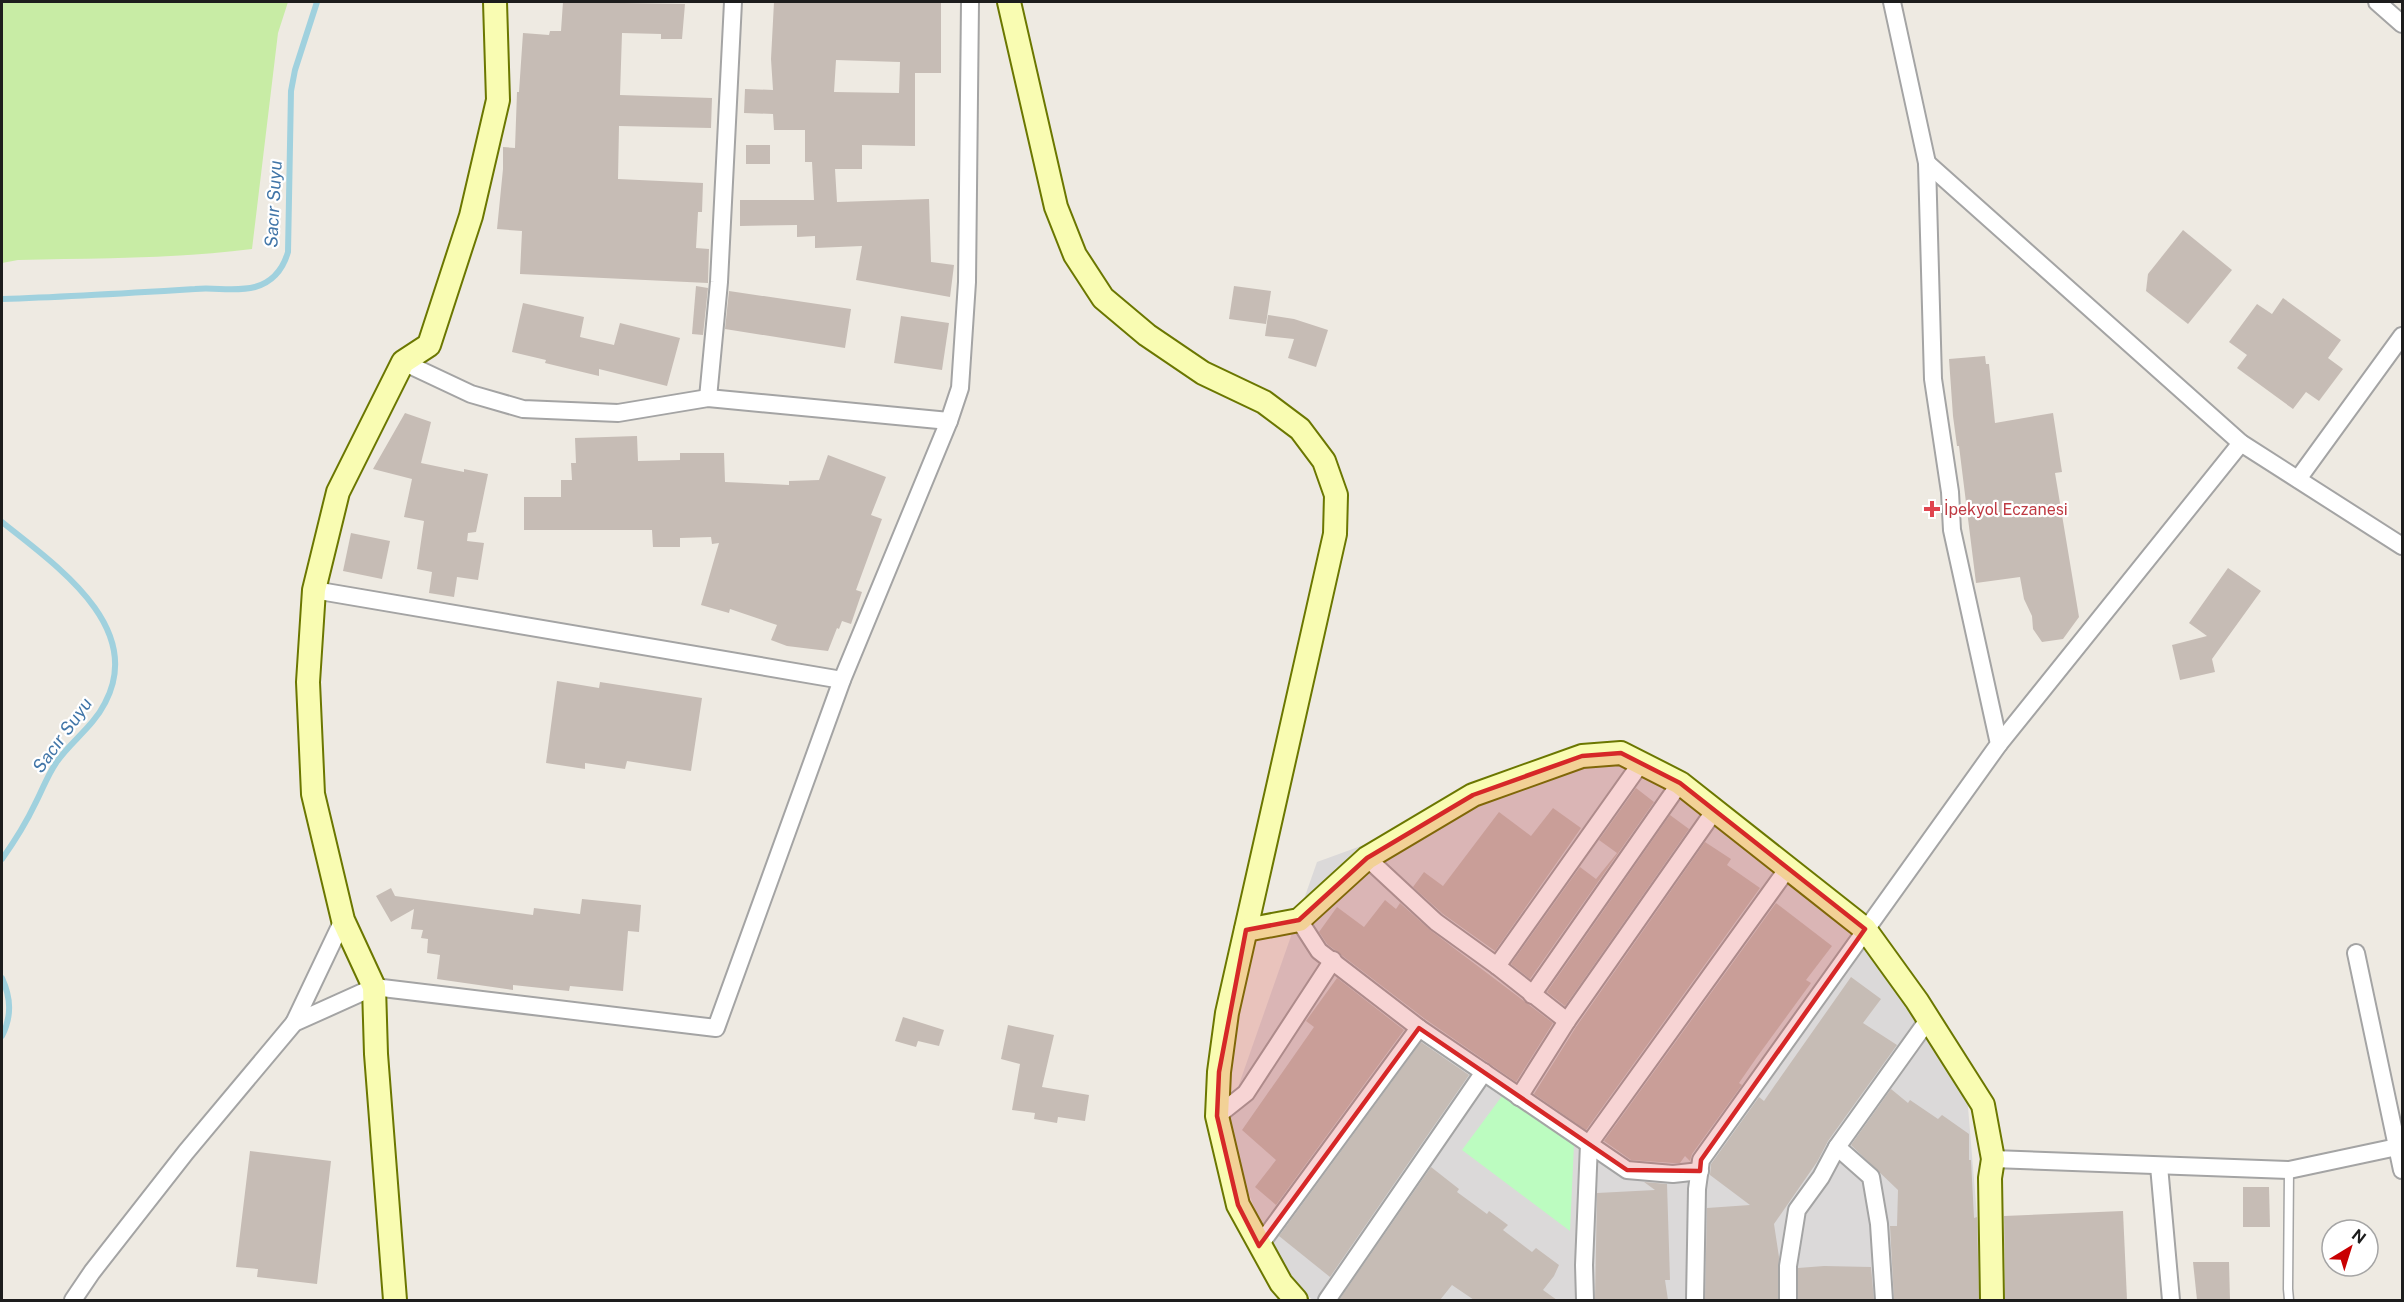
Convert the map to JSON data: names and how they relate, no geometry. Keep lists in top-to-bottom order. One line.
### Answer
{"water":["Sacır Suyu"],"places":{"health":["İpekyol Eczanesi"]},"north":"top right"}
